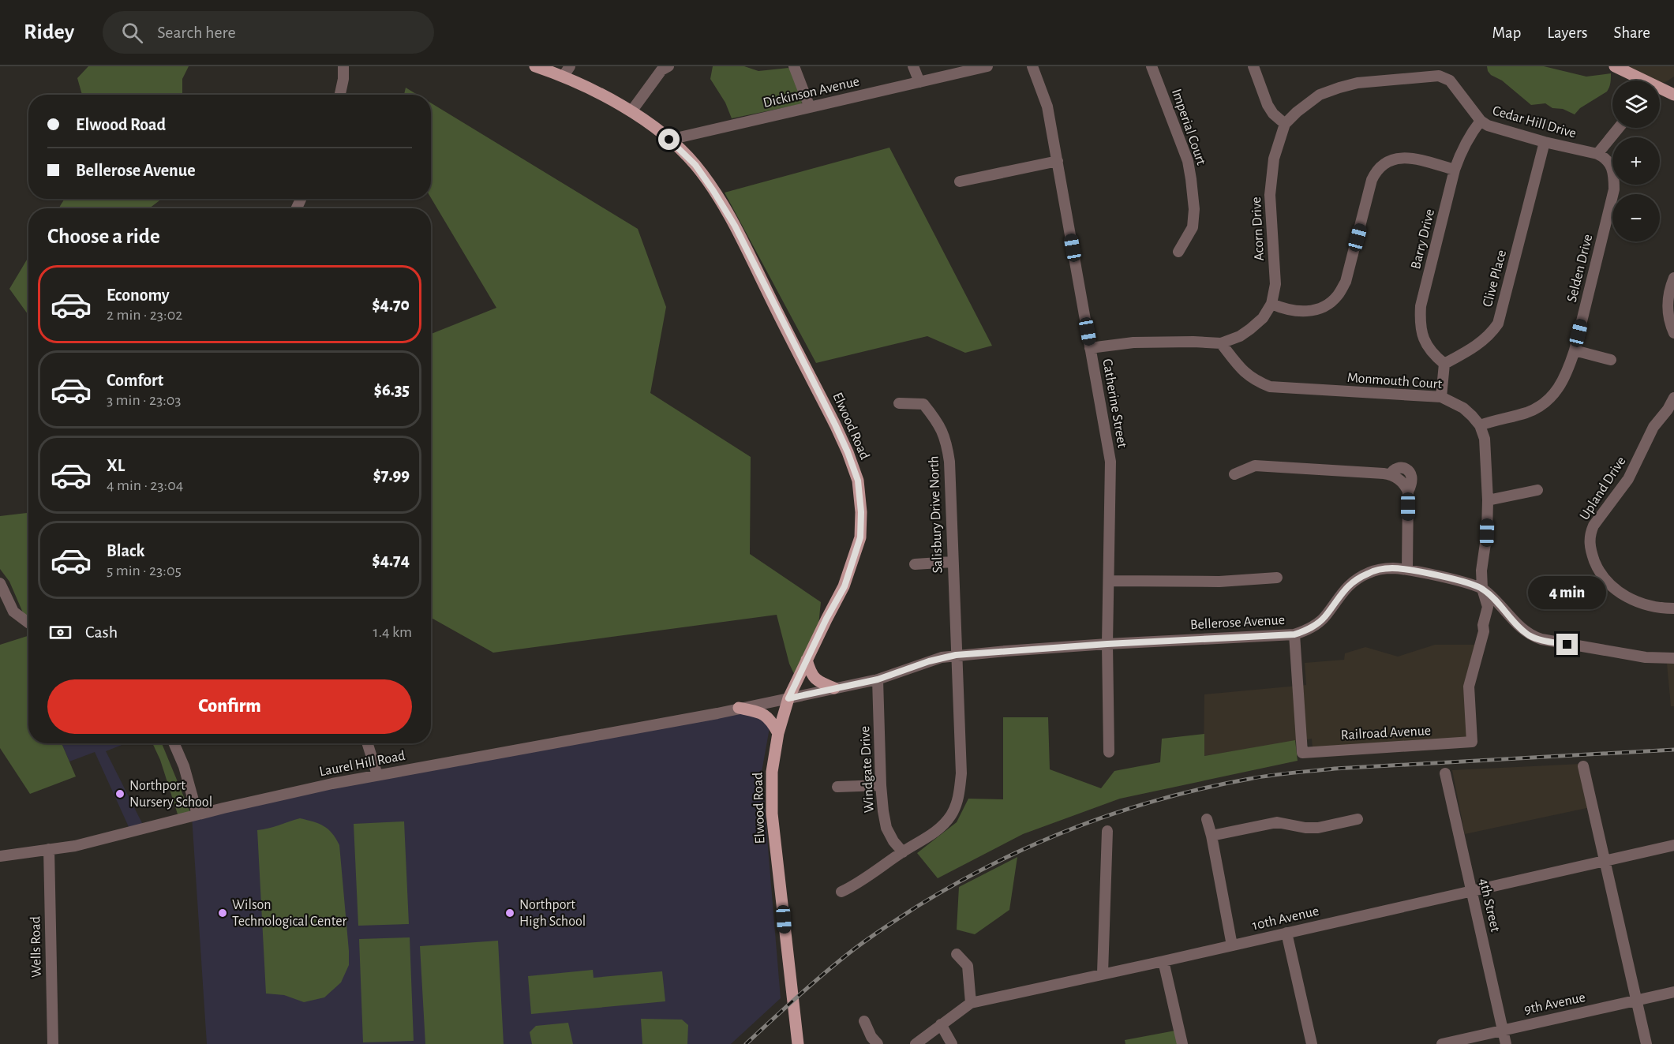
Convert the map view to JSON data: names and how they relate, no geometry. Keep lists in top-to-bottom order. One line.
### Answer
{"streets":{"main road":["Elwood Road"],"street":["Dickinson Avenue","Cedar Hill Drive","Imperial Court","Acorn Drive","Barry Drive","Selden Drive","Clive Place","Monmouth Court","Catherine Street","Upland Drive","Salisbury Drive North","Bellerose Avenue","Railroad Avenue","Laurel Hill Road","Windgate Drive","4th Street","10th Avenue","Wells Road","9th Avenue"]},"crossings":[["Dickinson Avenue","Elwood Road"],["Cedar Hill Drive","Acorn Drive"],["Cedar Hill Drive","Barry Drive"],["Cedar Hill Drive","Selden Drive"],["Cedar Hill Drive","Clive Place"],["Acorn Drive","Monmouth Court"],["Acorn Drive","Catherine Street"],["Barry Drive","Clive Place"],["Selden Drive","Monmouth Court"],["Catherine Street","Bellerose Avenue"],["Elwood Road","Bellerose Avenue"],["Elwood Road","Laurel Hill Road"],["Salisbury Drive North","Bellerose Avenue"],["Salisbury Drive North","Windgate Drive"],["Bellerose Avenue","Railroad Avenue"],["Bellerose Avenue","Laurel Hill Road"],["Bellerose Avenue","Windgate Drive"],["Laurel Hill Road","Wells Road"],["4th Street","10th Avenue"],["4th Street","9th Avenue"]],"places":["Northport Nursery School","Wilson Technological Center","Northport High School"],"page":{"header":"Ridey","search":"Search here","nav":["Map","Layers","Share"],"map_buttons":["+","−"],"banner":["Elwood Road","Bellerose Avenue"],"heading":"Choose a ride","list":[{"name":"Economy","note":"2 min · 23:02","value":"$4.70"},{"name":"Comfort","note":"3 min · 23:03","value":"$6.35"},{"name":"XL","note":"4 min · 23:04","value":"$7.99"},{"name":"Black","note":"5 min · 23:05","value":"$4.74"}],"bubble":"4 min","pay":["Cash","1.4 km"],"buttons":"Confirm"}}
